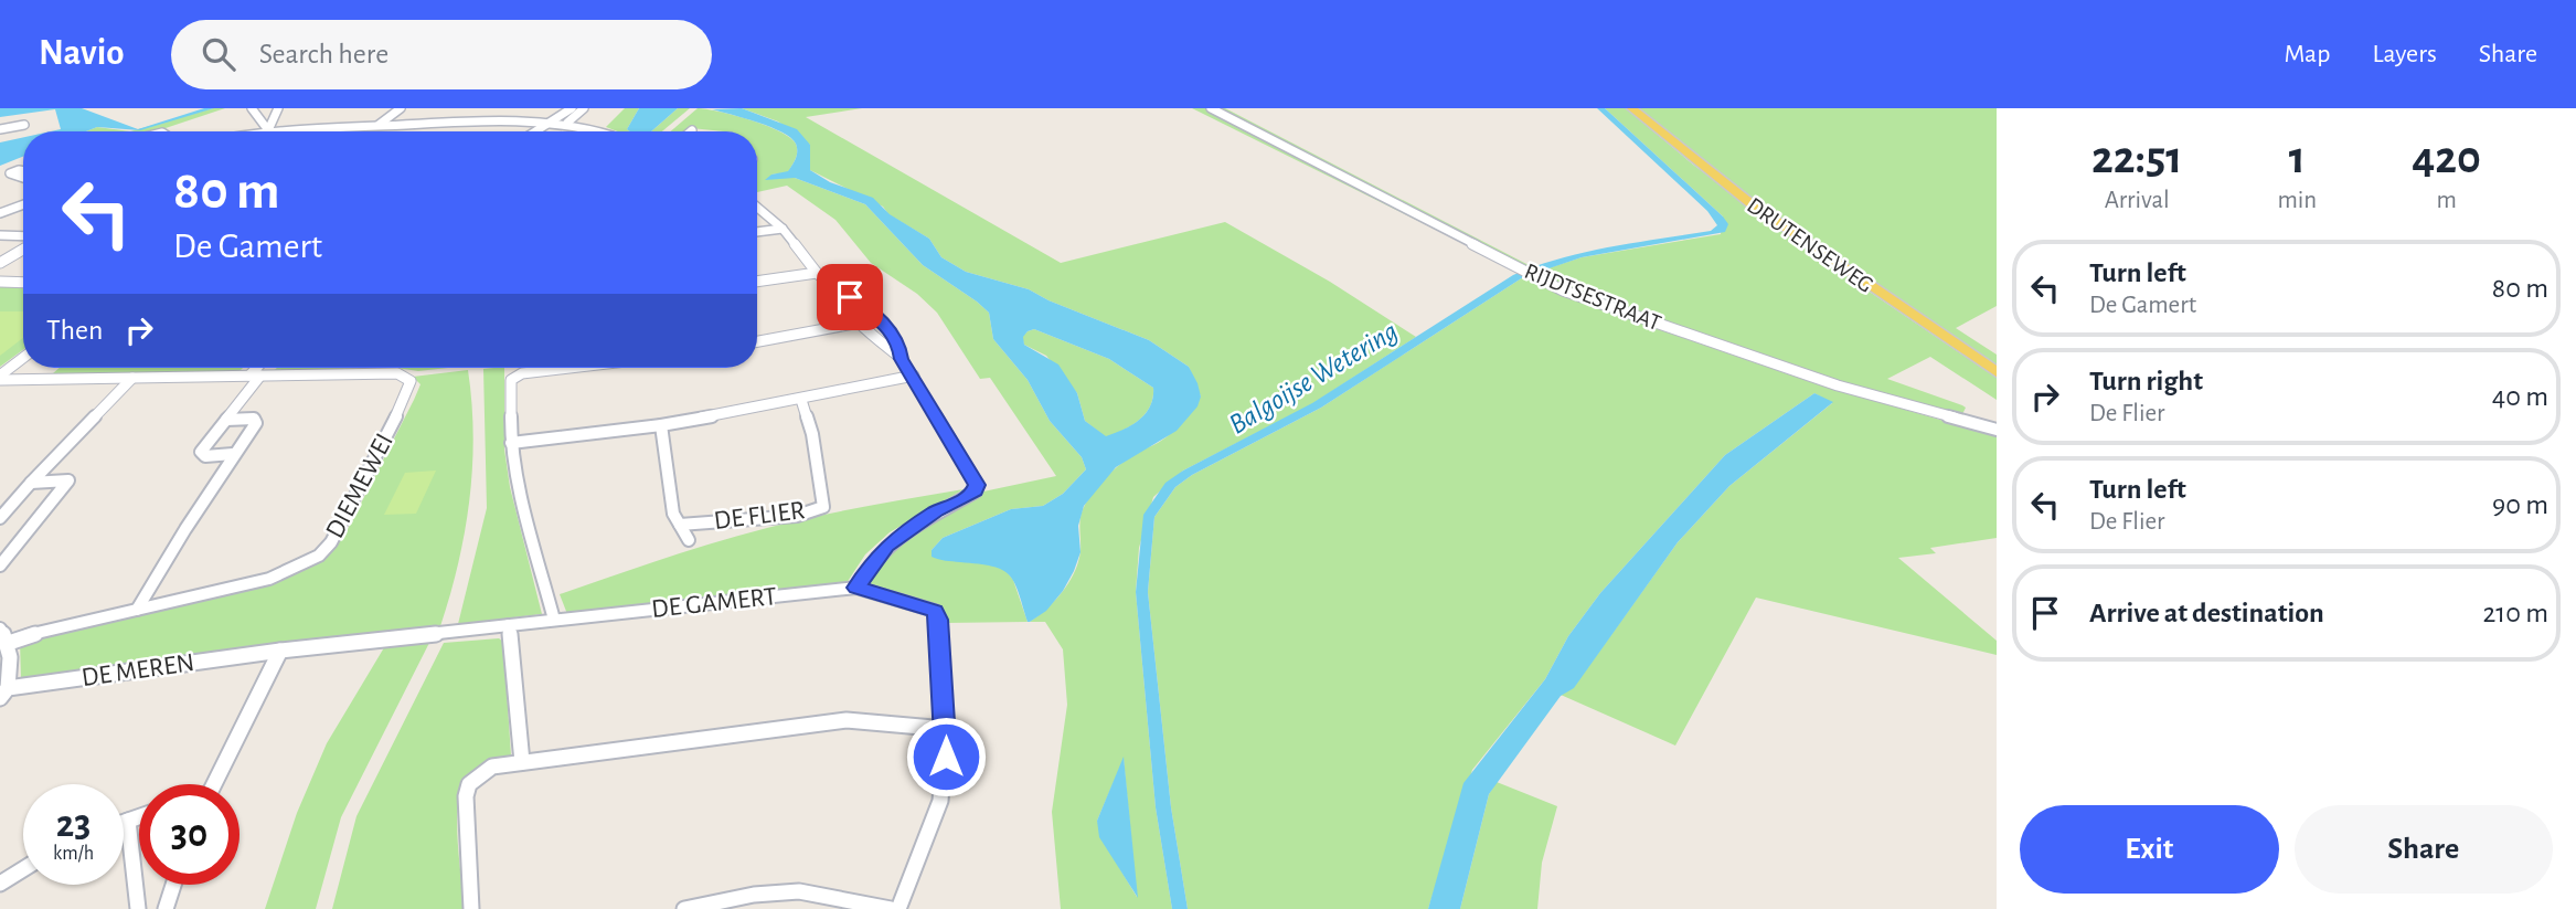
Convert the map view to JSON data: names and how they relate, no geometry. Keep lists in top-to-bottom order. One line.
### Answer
{"streets":{"main road":["DRUTENSEWEG"],"street":["RIJDTSESTRAAT","DIEMEWEI","DE FLIER","DE GAMERT","DE MEREN"]},"crossings":[["DE GAMERT","DE MEREN"]],"water":["Balgoijse Wetering"],"page":{"header":"Navio","search":"Search here","nav":["Map","Layers","Share"],"eta":["22:51","Arrival","1","min","420","m"],"turn":["80 m","De Gamert"],"list":[{"name":"Turn left","note":"De Gamert","value":"80 m"},{"name":"Turn right","note":"De Flier","value":"40 m"},{"name":"Turn left","note":"De Flier","value":"90 m"},{"name":"Arrive at destination","value":"210 m"}],"then":"Then","speed":"23 km/h","limit":"30","buttons":["Exit","Share"]}}
